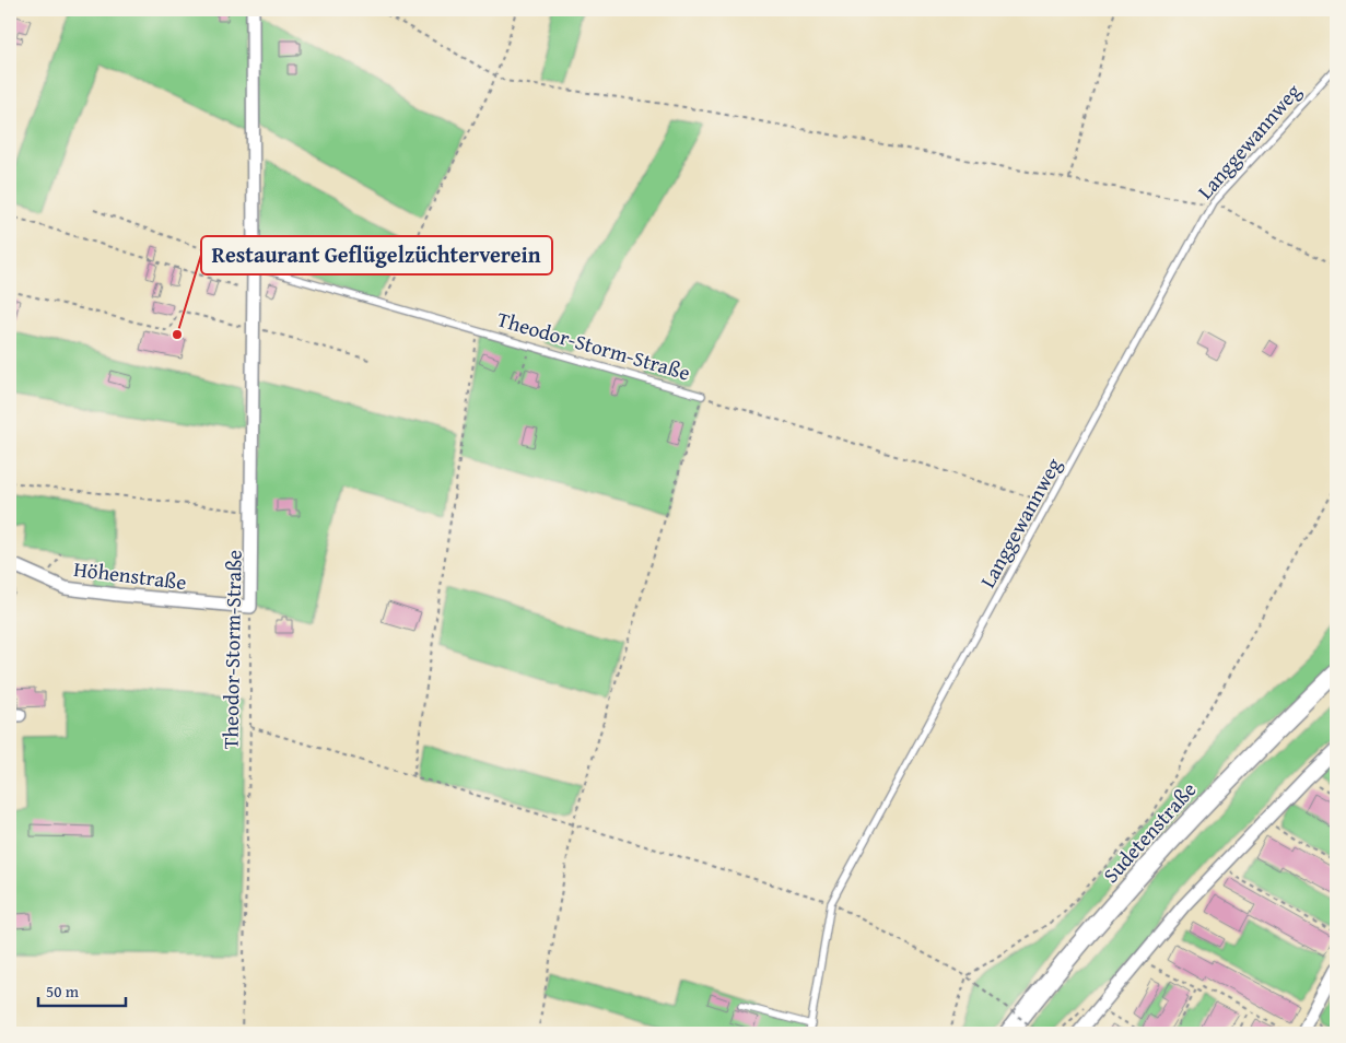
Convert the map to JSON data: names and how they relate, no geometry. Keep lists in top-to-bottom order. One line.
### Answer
{"streets":{"main road":["Sudetenstraße"],"street":["Theodor-Storm-Straße","Höhenstraße"],"lane":["Langgewannweg"]},"crossings":[["Theodor-Storm-Straße","Höhenstraße"]],"places":["Restaurant Geflügelzüchterverein"],"scale_bar":"50 m"}
